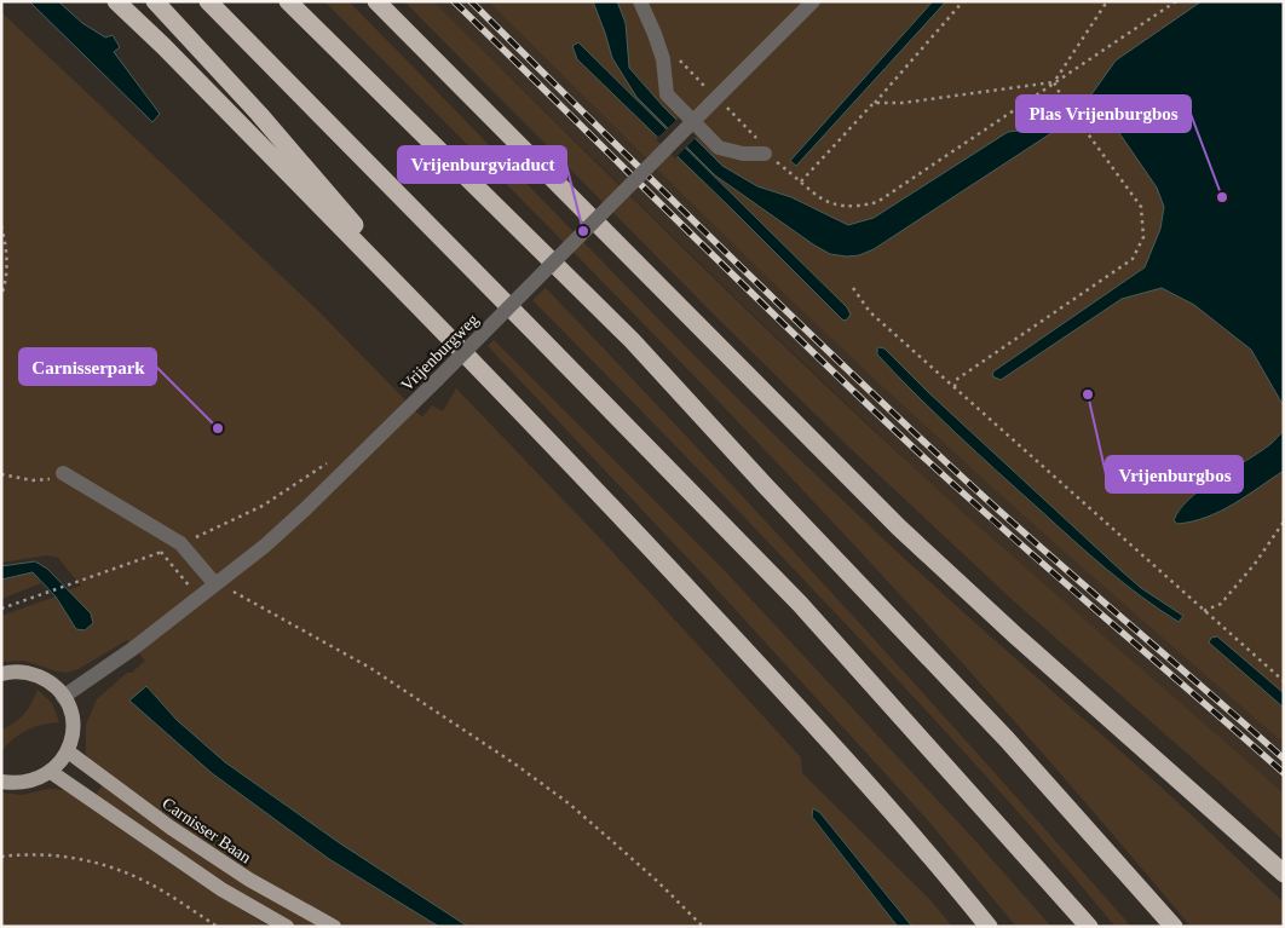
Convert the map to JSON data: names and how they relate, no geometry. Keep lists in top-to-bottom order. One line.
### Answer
{"streets":{"main road":["Carnisser Baan"],"street":["Vrijenburgweg"]},"places":["Plas Vrijenburgbos","Vrijenburgviaduct","Vrijenburgbos","Carnisserpark"]}
